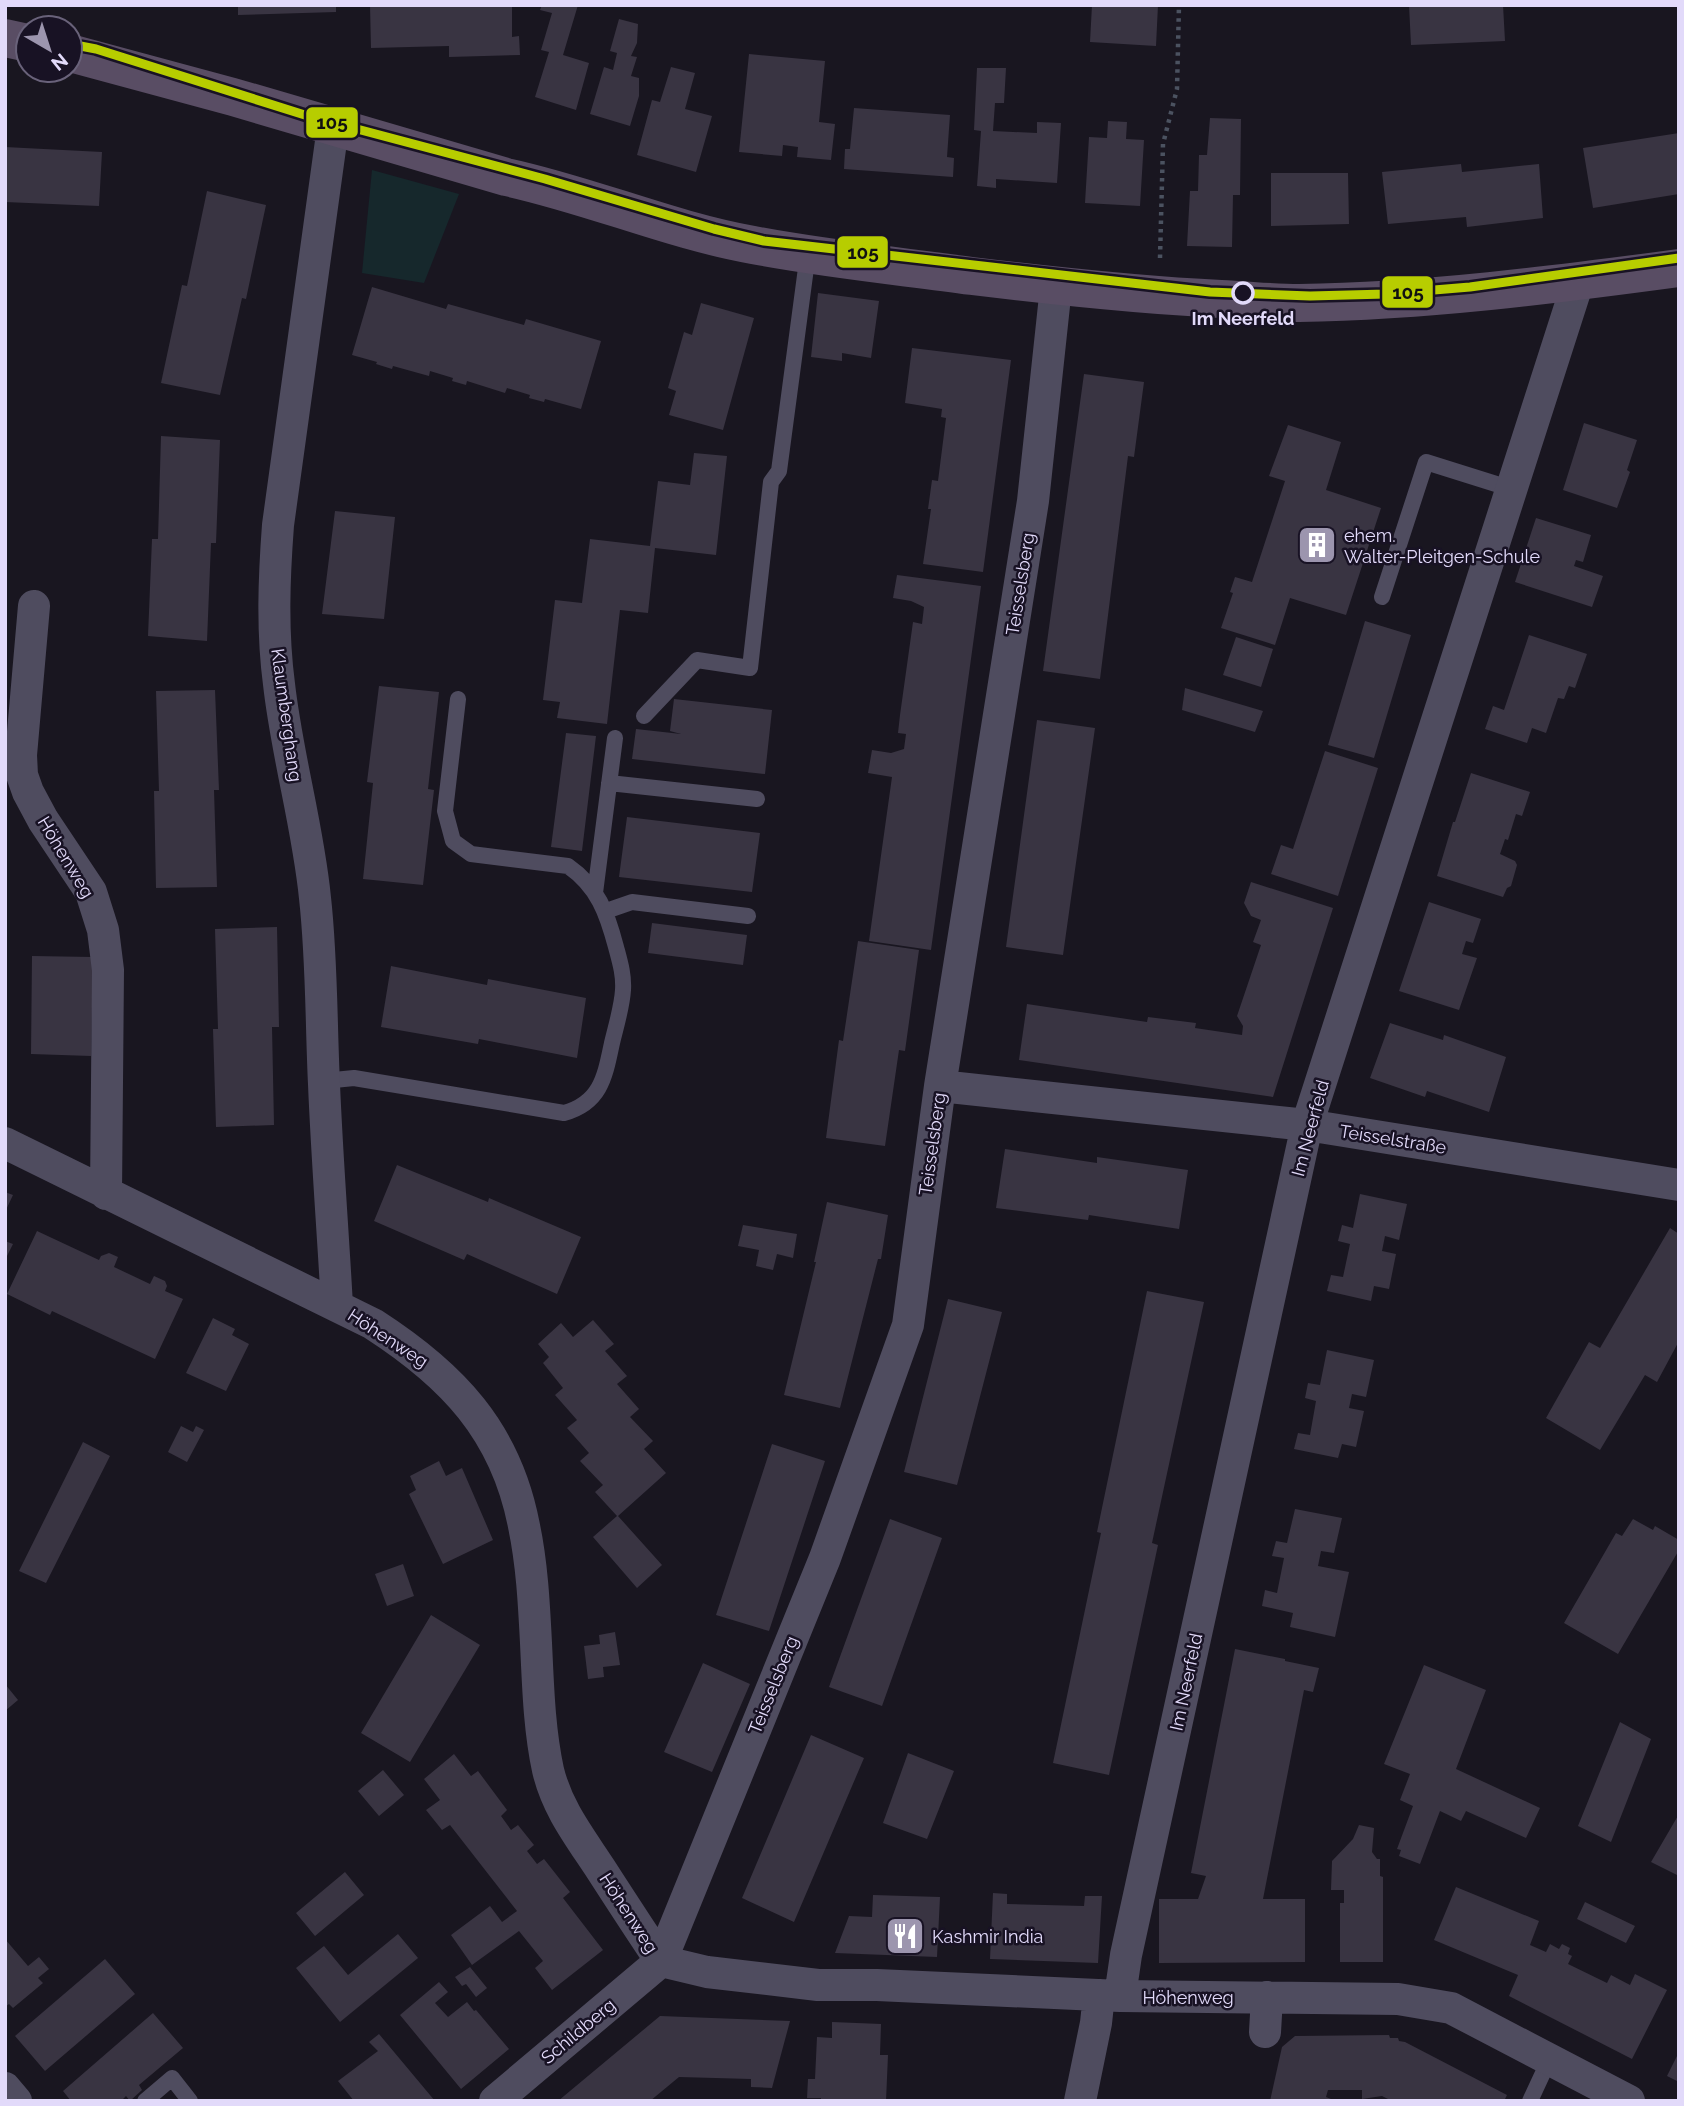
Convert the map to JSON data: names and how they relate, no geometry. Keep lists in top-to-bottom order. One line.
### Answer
{"streets":{"street":["Teisselsberg","Klaumberghang","Höhenweg","Im Neerfeld","Teisselstraße","Schildberg"]},"crossings":[["Teisselsberg","Höhenweg"],["Teisselsberg","Teisselstraße"],["Teisselsberg","Schildberg"],["Klaumberghang","Höhenweg"],["Höhenweg","Im Neerfeld"],["Höhenweg","Schildberg"],["Im Neerfeld","Teisselstraße"]],"places":{"other":["Im Neerfeld"],"building":["ehem. Walter-Pleitgen-Schule"],"restaurant":["Kashmir India"]},"lines":["transit line 105"],"north":"bottom right"}
